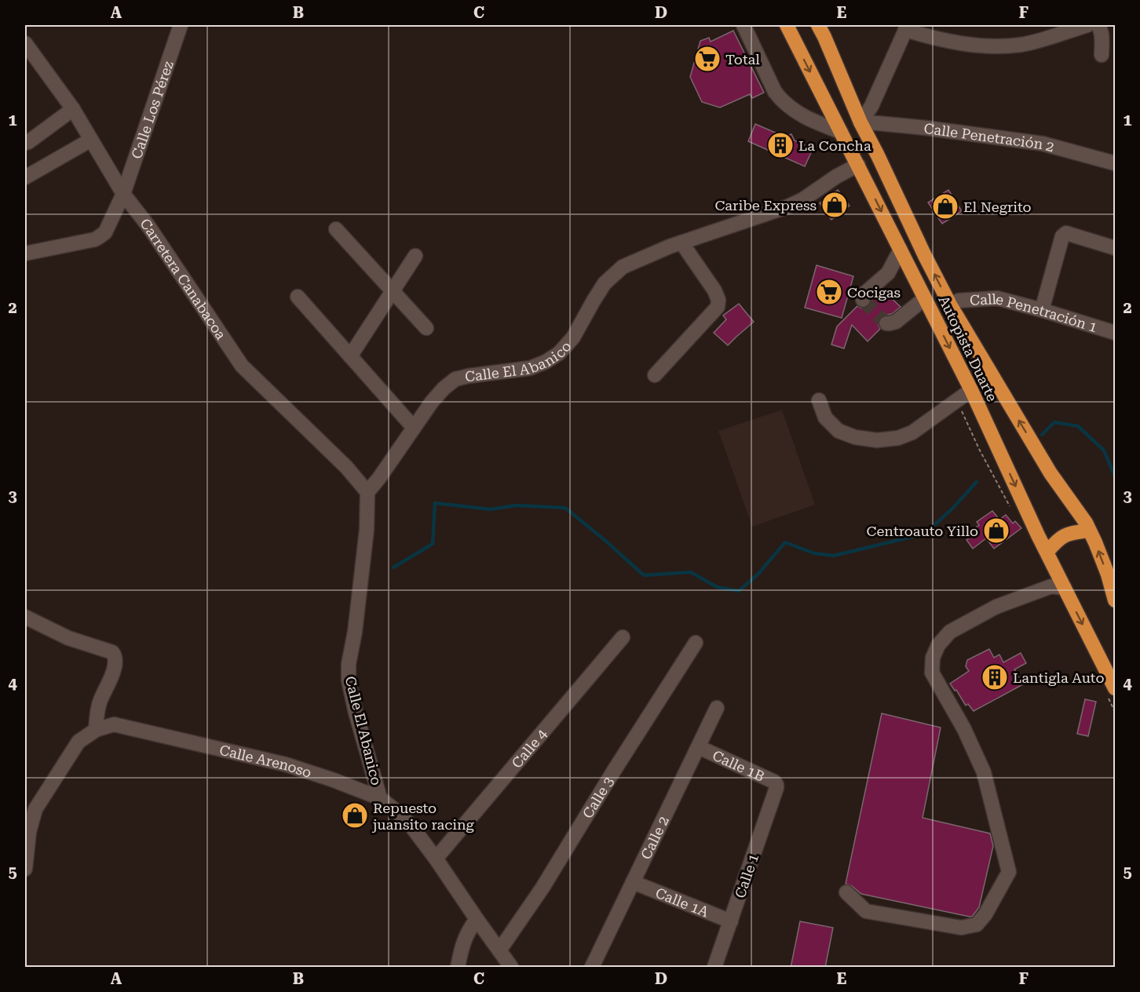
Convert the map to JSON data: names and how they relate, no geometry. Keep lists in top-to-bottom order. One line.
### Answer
{"streets":{"highway":["Autopista Duarte"],"street":["Calle Los Pérez","Calle Penetración 2","Carretera Canabacoa","Calle Penetración 1","Calle El Abanico","Calle 4","Calle Arenoso","Calle 1B","Calle 3","Calle 2","Calle 1","Calle 1A"]},"crossings":[["Calle Los Pérez","Carretera Canabacoa"],["Calle Penetración 2","Autopista Duarte"],["Carretera Canabacoa","Calle El Abanico"],["Calle Penetración 1","Autopista Duarte"],["Autopista Duarte","Calle El Abanico"],["Calle El Abanico","Calle Arenoso"],["Calle 4","Calle Arenoso"],["Calle Arenoso","Calle 3"],["Calle 1B","Calle 2"],["Calle 1B","Calle 1"],["Calle 2","Calle 1A"],["Calle 1","Calle 1A"]],"places":{"supermarket":["Total","Cocigas"],"building":["La Concha","Lantigla Auto"],"shop":["Caribe Express","El Negrito","Centroauto Yillo","Repuesto juansito racing"]},"grid":{"columns":["A","B","C","D","E","F"],"rows":["1","2","3","4","5"]}}
